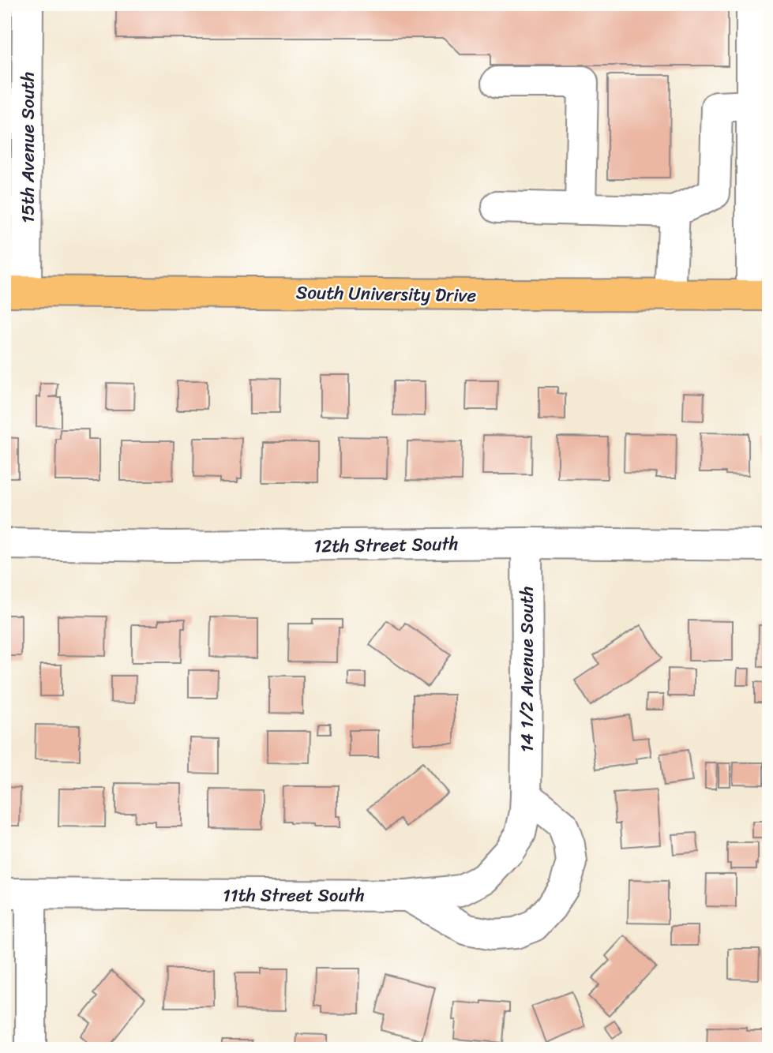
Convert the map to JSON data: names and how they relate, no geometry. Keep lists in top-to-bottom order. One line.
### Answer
{"streets":{"main road":["South University Drive"],"street":["15th Avenue South","12th Street South","14 1/2 Avenue South","11th Street South"]},"crossings":[["15th Avenue South","South University Drive"],["12th Street South","14 1/2 Avenue South"],["14 1/2 Avenue South","11th Street South"]]}
